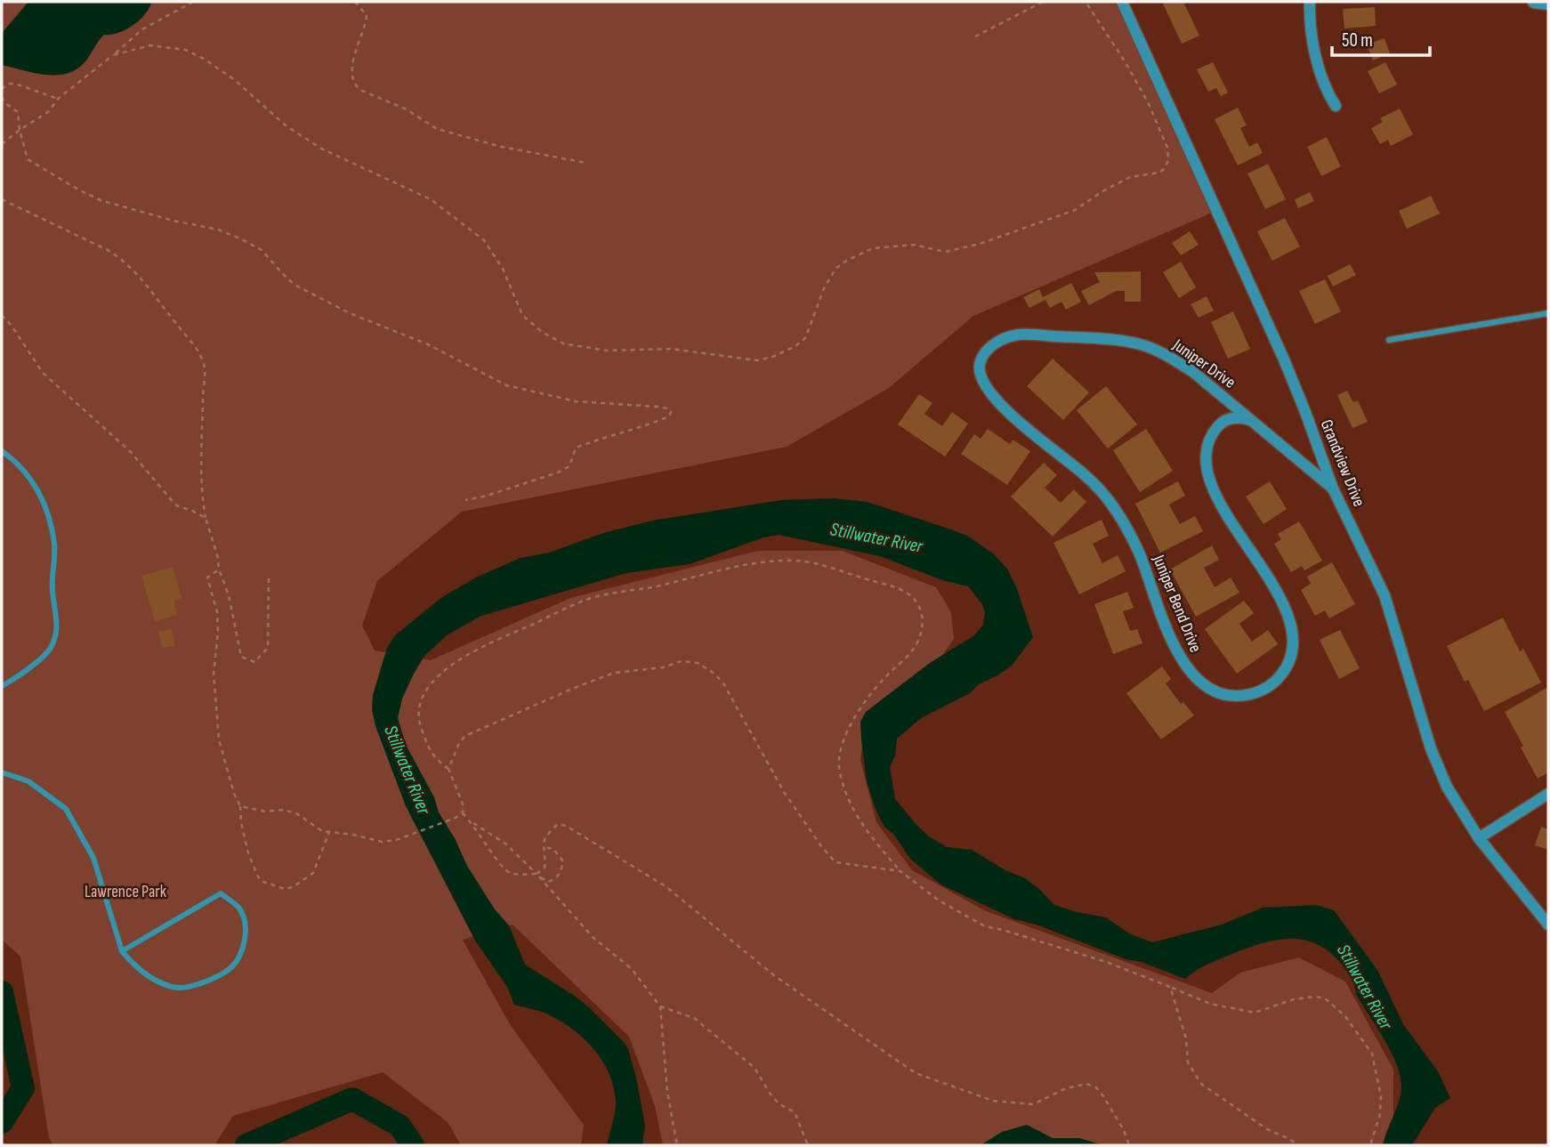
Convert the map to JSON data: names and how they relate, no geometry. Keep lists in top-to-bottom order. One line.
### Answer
{"streets":{"street":["Juniper Drive","Grandview Drive","Juniper Bend Drive"]},"crossings":[["Juniper Drive","Grandview Drive"],["Juniper Drive","Juniper Bend Drive"]],"water":["Stillwater River"],"parks":["Lawrence Park"],"scale_bar":"50 m"}
